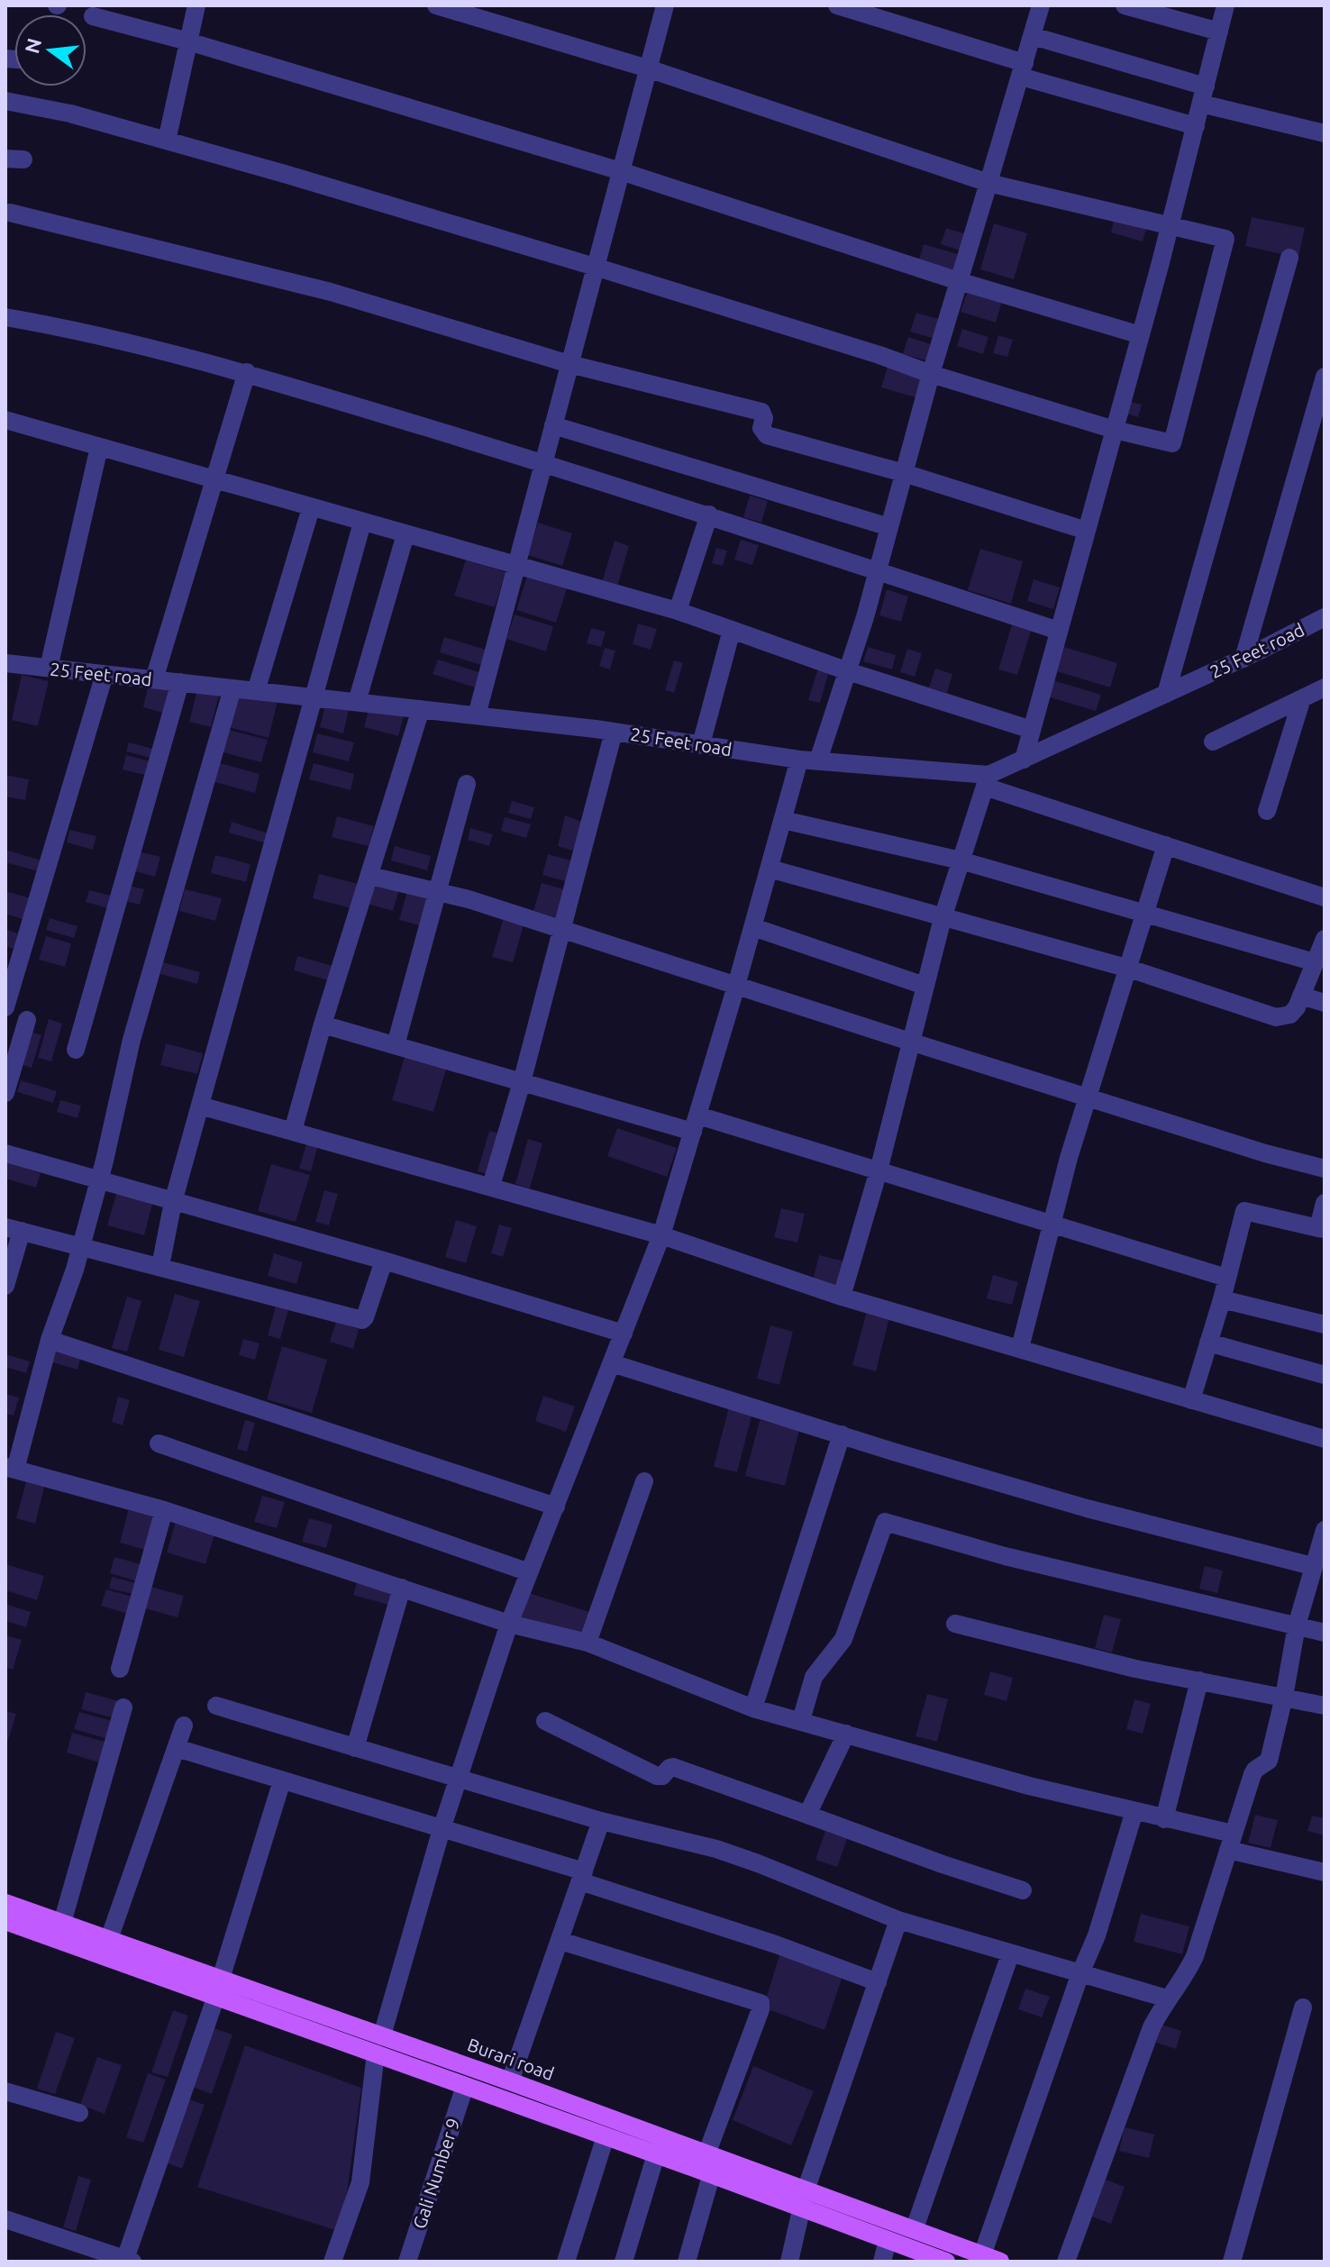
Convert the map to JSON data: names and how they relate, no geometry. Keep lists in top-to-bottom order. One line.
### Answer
{"streets":{"main road":["Burari road"],"street":["25 Feet road","Gali Number 9"]},"crossings":[["Burari road","Gali Number 9"]],"north":"left"}
